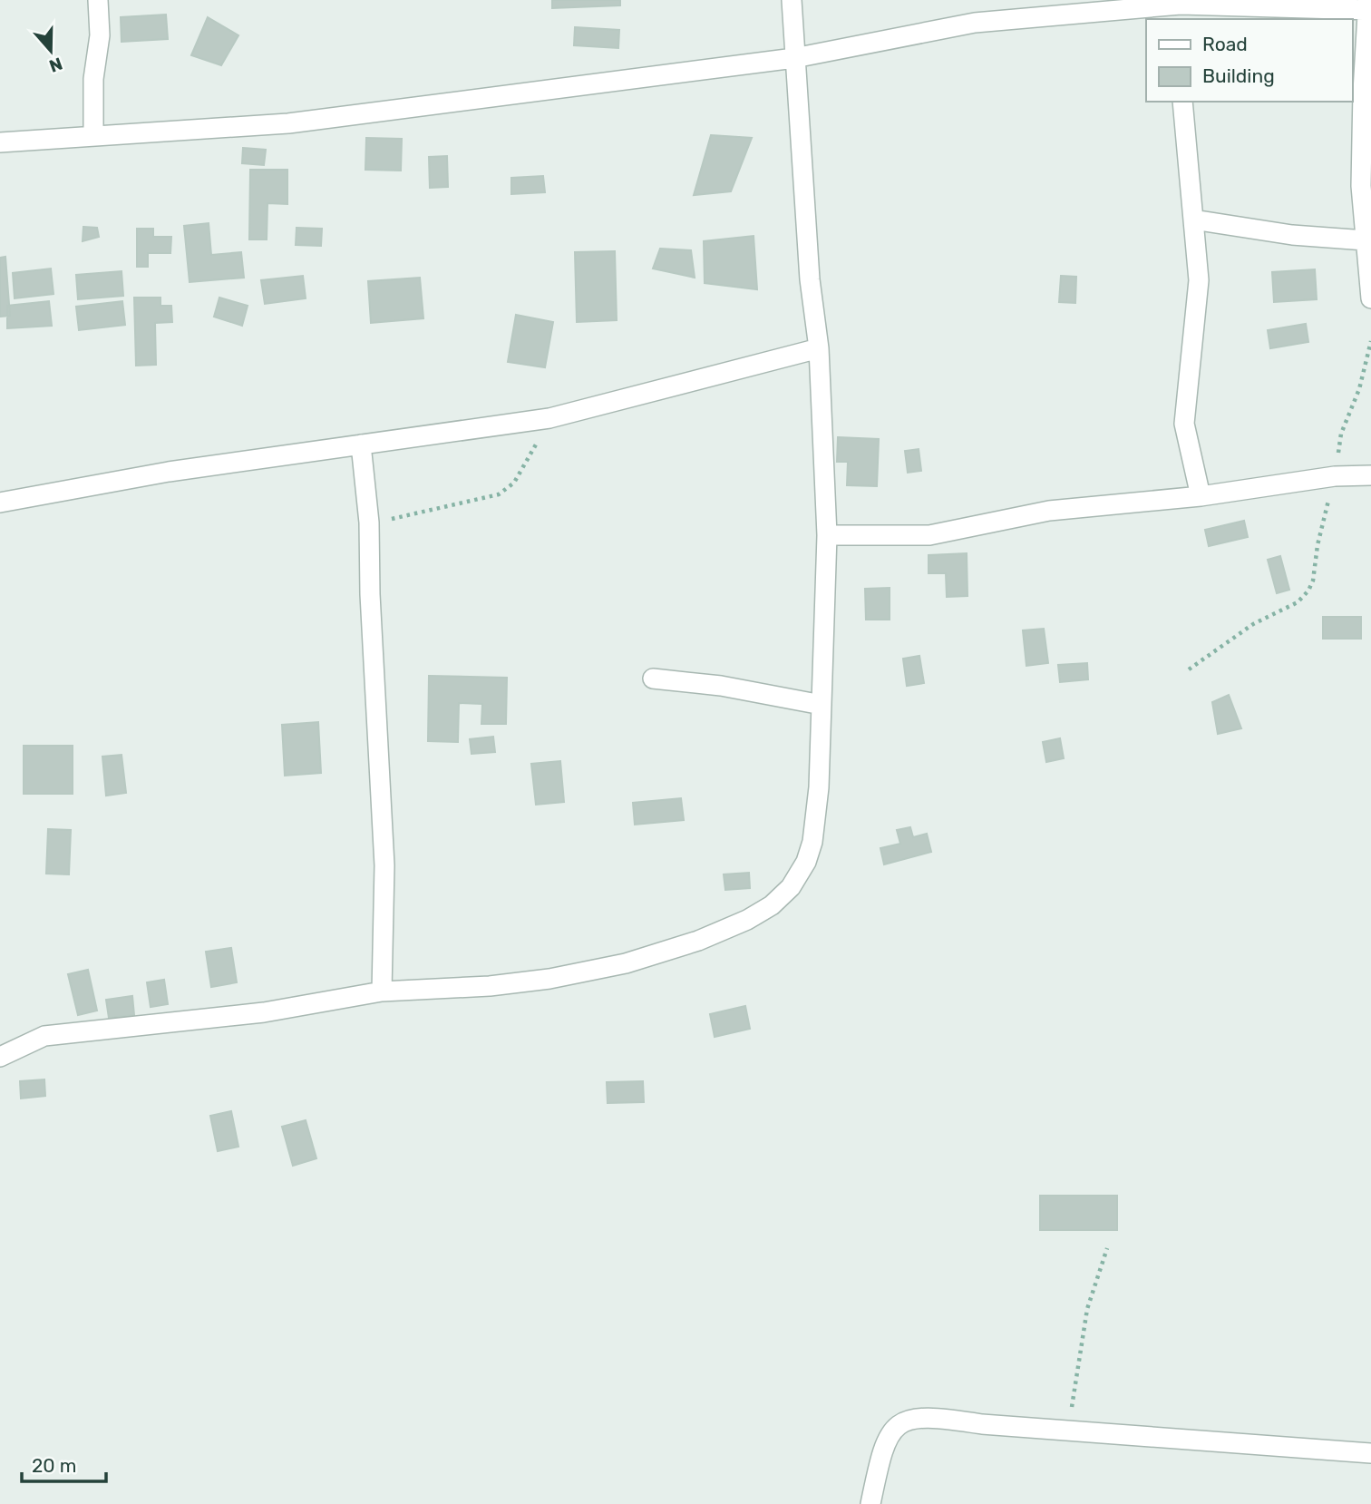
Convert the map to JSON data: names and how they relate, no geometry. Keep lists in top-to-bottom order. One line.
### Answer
{"legend":["Road","Building"],"scale_bar":"20 m","north":"bottom"}
